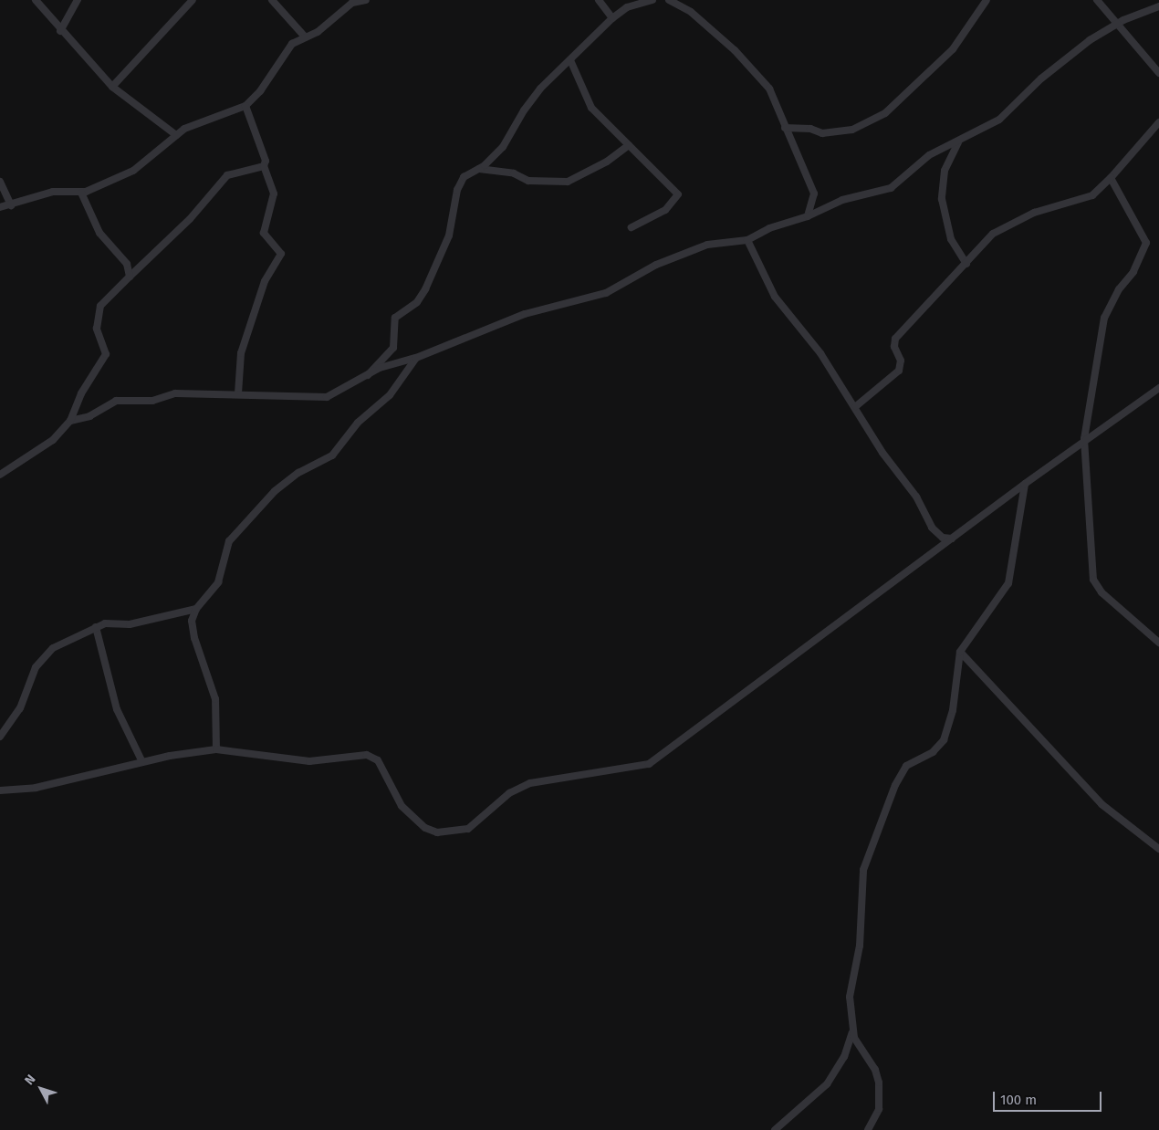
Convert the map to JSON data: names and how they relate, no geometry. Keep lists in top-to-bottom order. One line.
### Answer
{"scale_bar":"100 m","north":"top left"}
